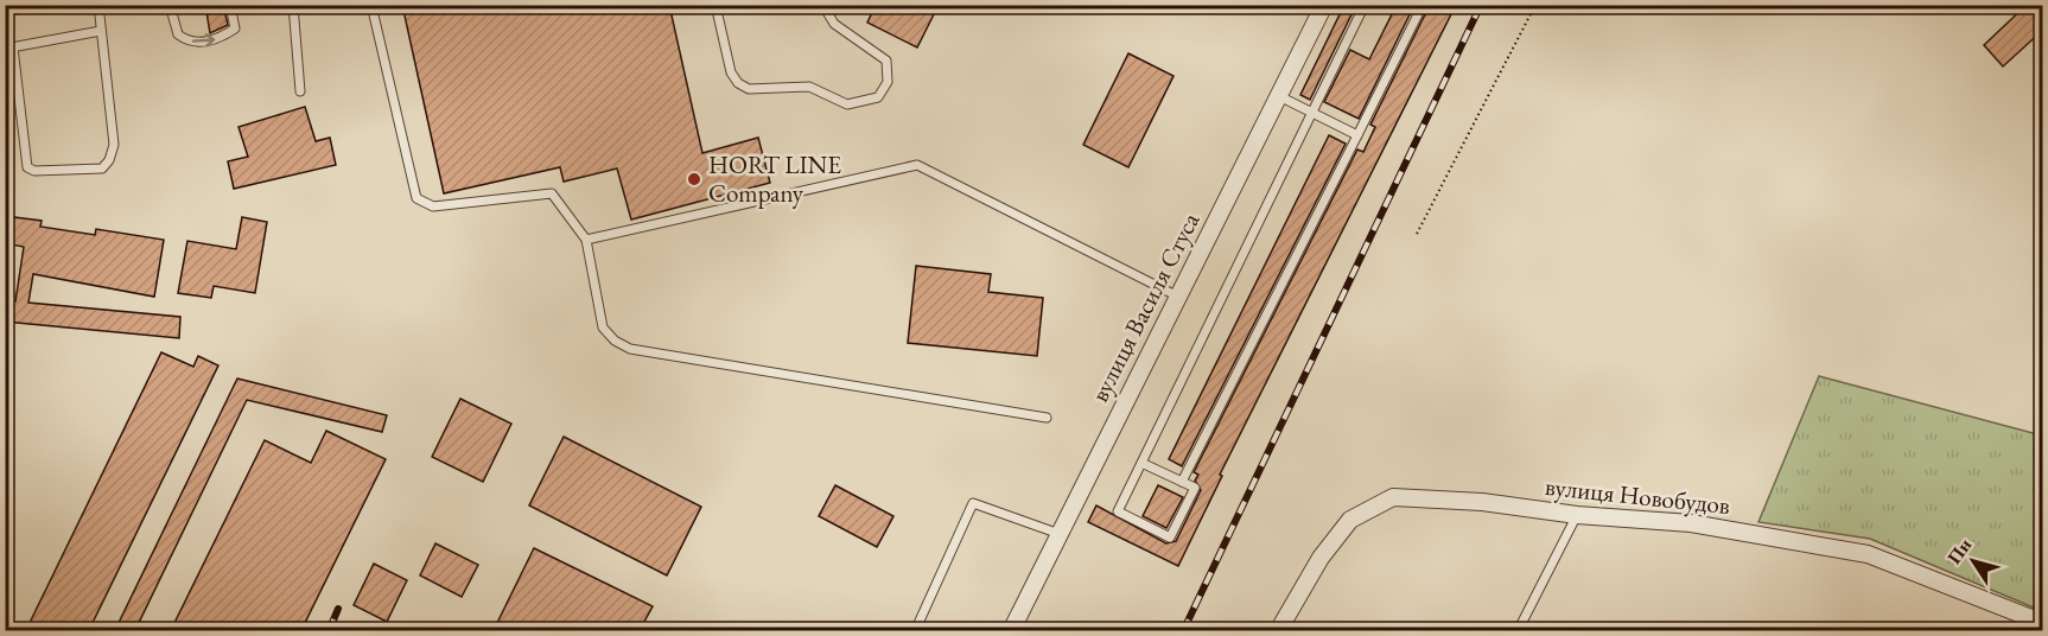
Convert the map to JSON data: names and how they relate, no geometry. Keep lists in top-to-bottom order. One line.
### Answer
{"streets":{"street":["вулиця Василя Стуса","вулиця Новобудов"]},"places":["HORT LINE Company"],"north":"top left"}
